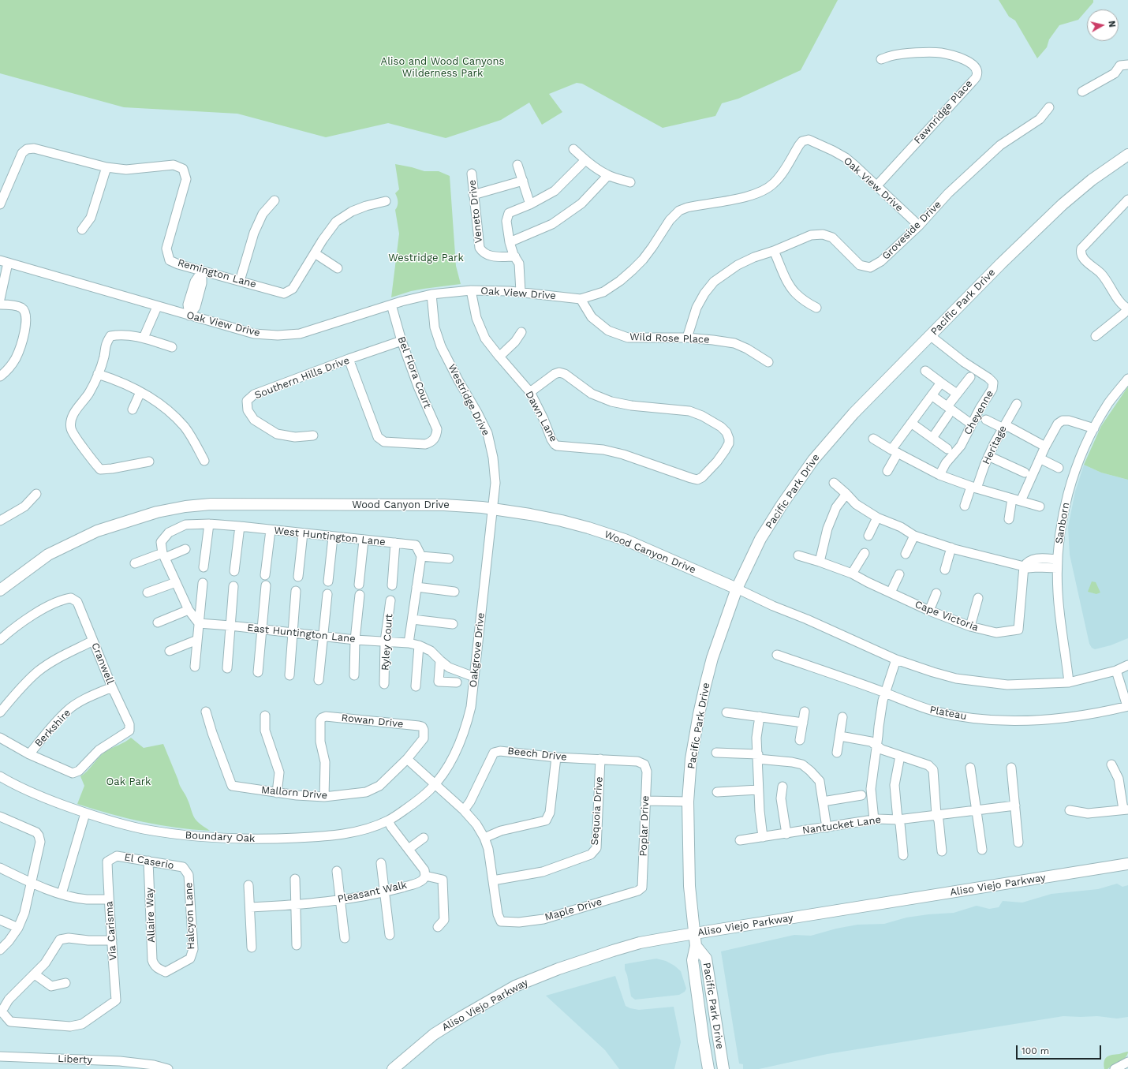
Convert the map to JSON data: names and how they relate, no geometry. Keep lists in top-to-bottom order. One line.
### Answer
{"streets":{"main road":["Pacific Park Drive","Wood Canyon Drive","Aliso Viejo Parkway"],"street":["Fawnridge Place","Oak View Drive","Veneto Drive","Groveside Drive","Remington Lane","Wild Rose Place","Bel Flora Court","Southern Hills Drive","Westridge Drive","Cheyenne","Dawn Lane","Heritage","Sanborn","West Huntington Lane","Cape Victoria","East Huntington Lane","Ryley Court","Oakgrove Drive","Cranwell","Plateau","Rowan Drive","Berkshire","Beech Drive","Mallorn Drive","Sequoia Drive","Nantucket Lane","Poplar Drive","Boundary Oak","El Caserio","Pleasant Walk","Maple Drive","Allaire Way","Halcyon Lane","Via Carisma","Liberty"]},"crossings":[["Fawnridge Place","Oak View Drive"],["Oak View Drive","Groveside Drive"],["Oak View Drive","Wild Rose Place"],["Oak View Drive","Bel Flora Court"],["Oak View Drive","Westridge Drive"],["Oak View Drive","Dawn Lane"],["Groveside Drive","Wild Rose Place"],["Pacific Park Drive","Cheyenne"],["Pacific Park Drive","Wood Canyon Drive"],["Pacific Park Drive","Aliso Viejo Parkway"],["Bel Flora Court","Southern Hills Drive"],["Westridge Drive","Wood Canyon Drive"],["Westridge Drive","Oakgrove Drive"],["Wood Canyon Drive","Sanborn"],["Wood Canyon Drive","Oakgrove Drive"],["East Huntington Lane","Ryley Court"],["East Huntington Lane","Oakgrove Drive"],["Oakgrove Drive","Boundary Oak"],["Cranwell","Berkshire"],["Rowan Drive","Mallorn Drive"],["Beech Drive","Sequoia Drive"],["Beech Drive","Poplar Drive"],["Sequoia Drive","Maple Drive"],["Poplar Drive","Maple Drive"],["El Caserio","Allaire Way"],["El Caserio","Halcyon Lane"],["El Caserio","Via Carisma"],["Allaire Way","Halcyon Lane"]],"parks":["Aliso and Wood Canyons Wilderness Park","Westridge Park","Oak Park"],"scale_bar":"100 m","north":"right"}
